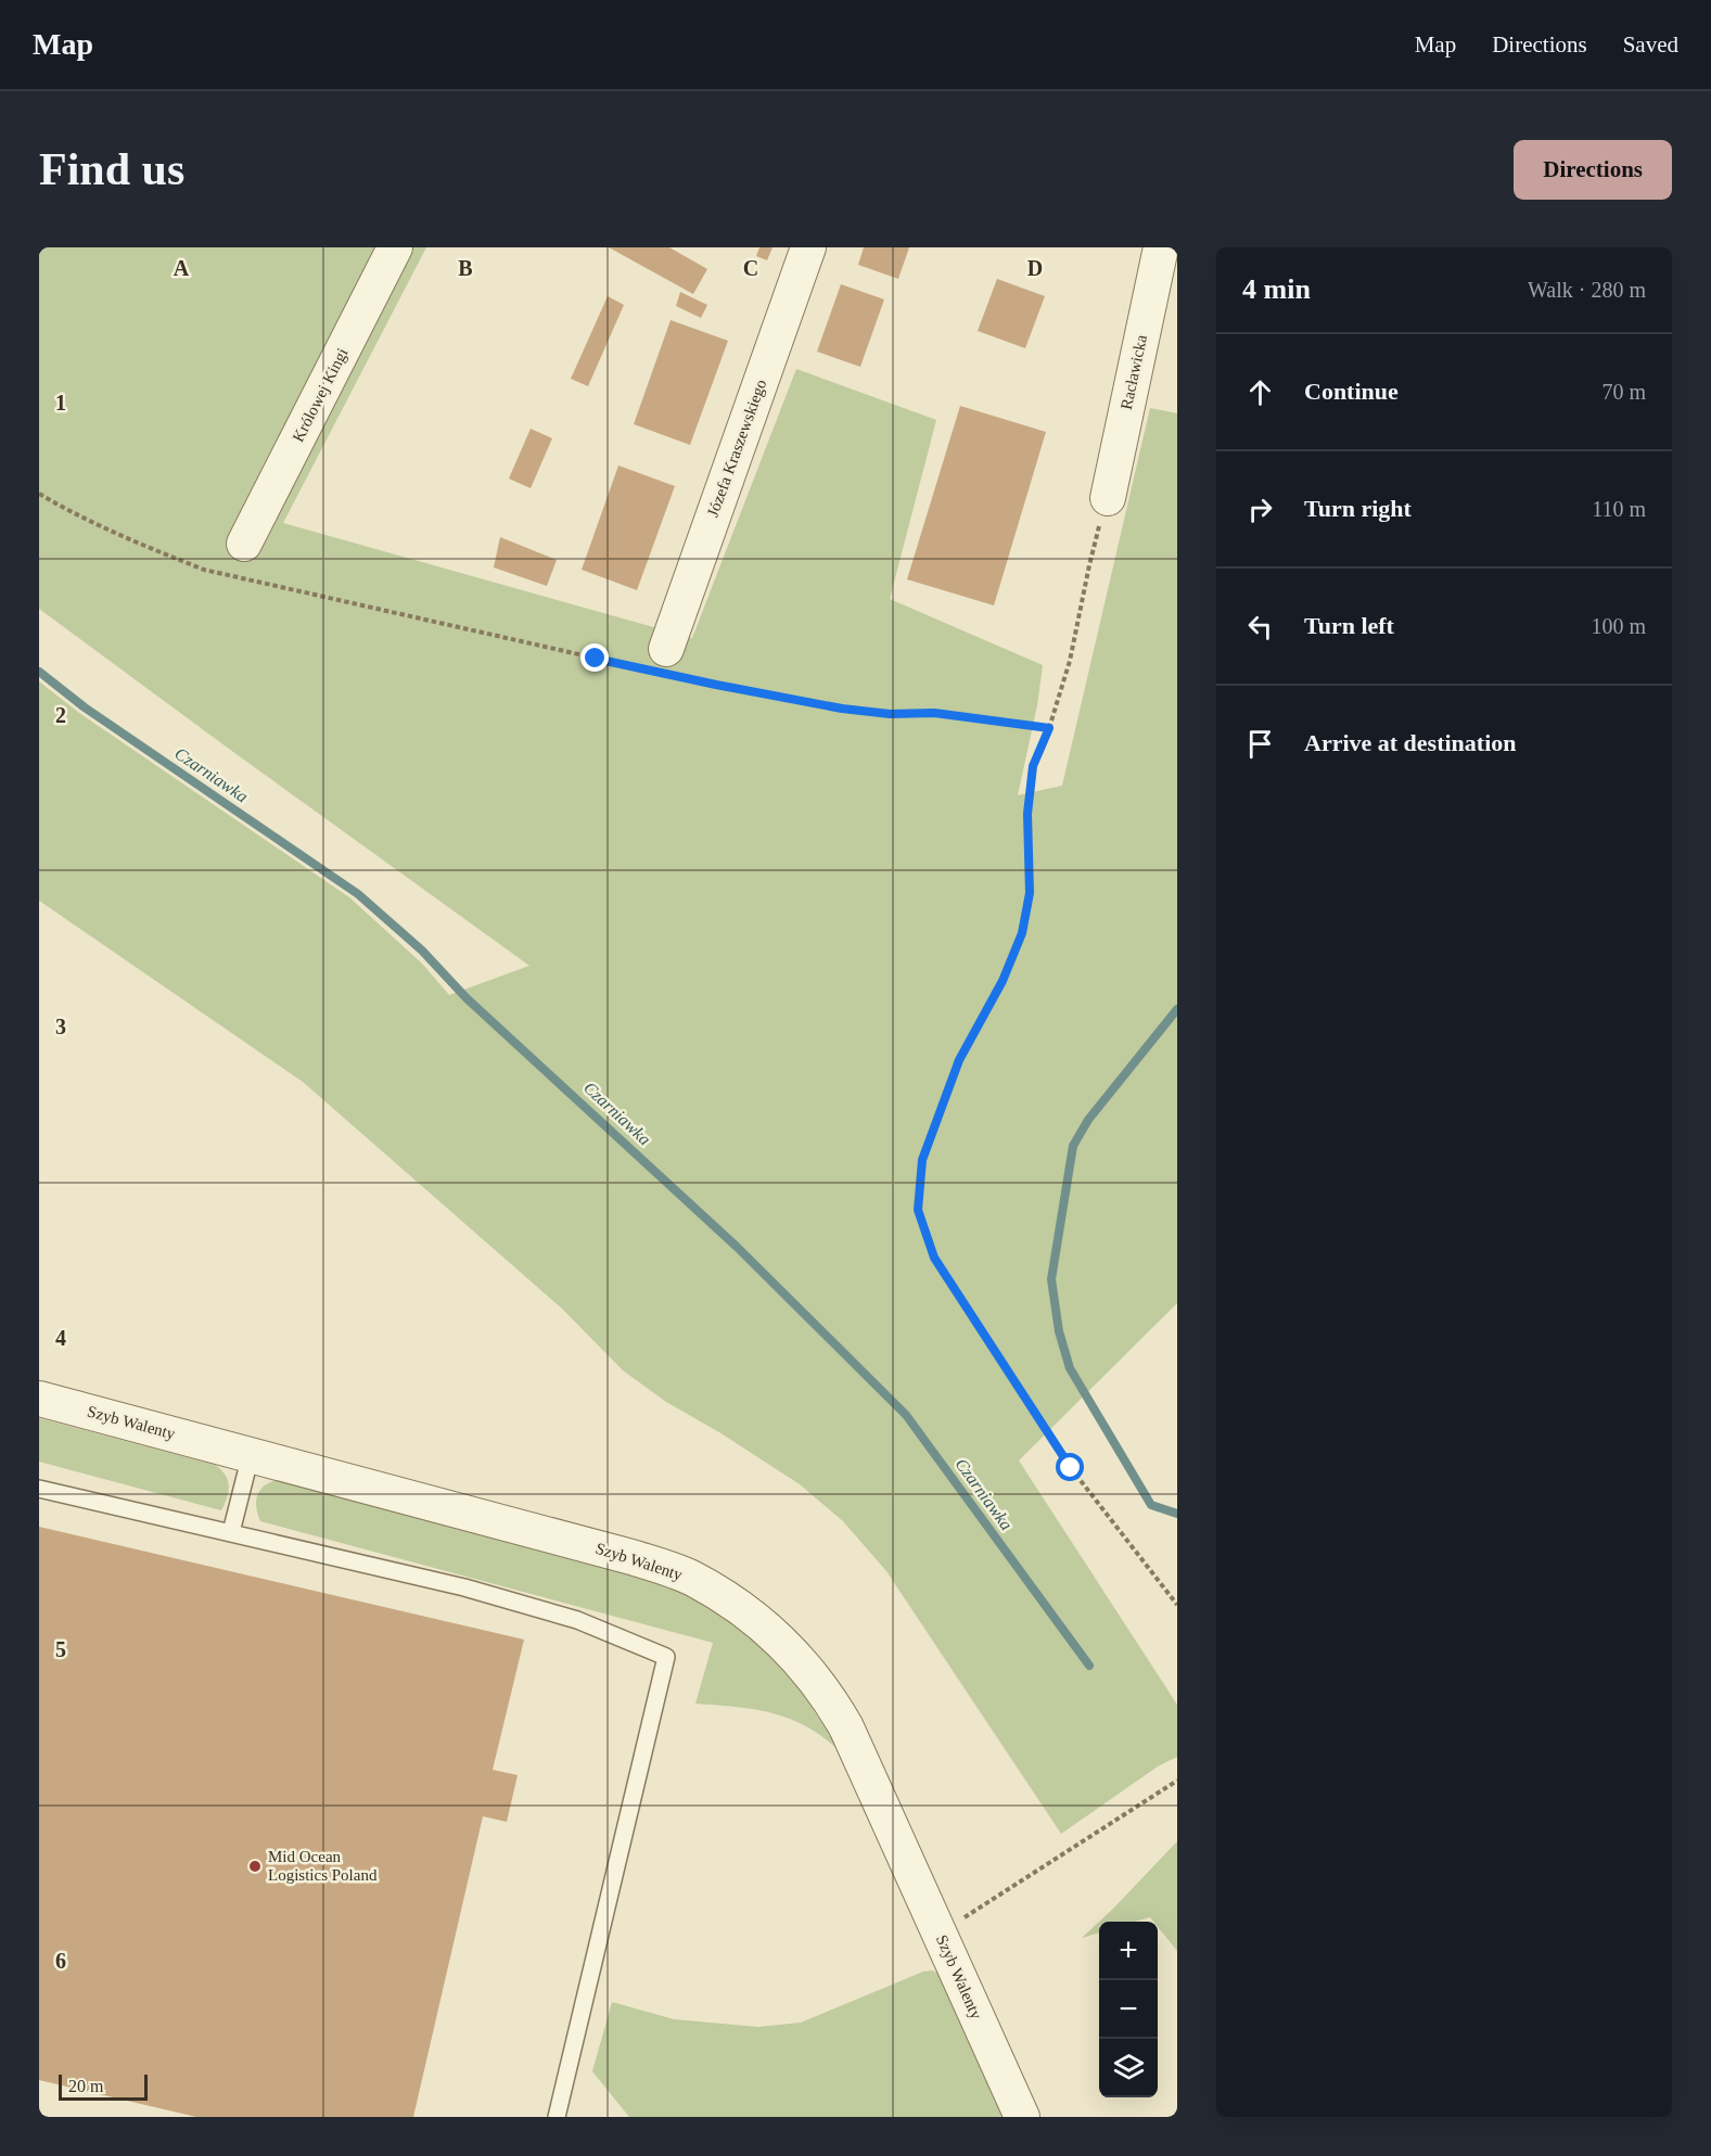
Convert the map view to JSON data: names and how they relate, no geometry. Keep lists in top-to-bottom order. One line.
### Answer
{"streets":{"street":["Racławicka","Królowej Kingi","Józefa Kraszewskiego","Szyb Walenty"]},"water":["Czarniawka"],"places":["Mid Ocean Logistics Poland"],"scale_bar":"20 m","page":{"header":"Map","nav":["Map","Directions","Saved"],"buttons":"Directions","title":"Find us","heading":["4 min","Walk · 280 m"],"list":[["Continue","70 m"],["Turn right","110 m"],["Turn left","100 m"],"Arrive at destination"],"map_buttons":["+","−"],"scale":"20 m"},"grid":{"columns":["A","B","C","D"],"rows":["1","2","3","4","5","6"]}}
